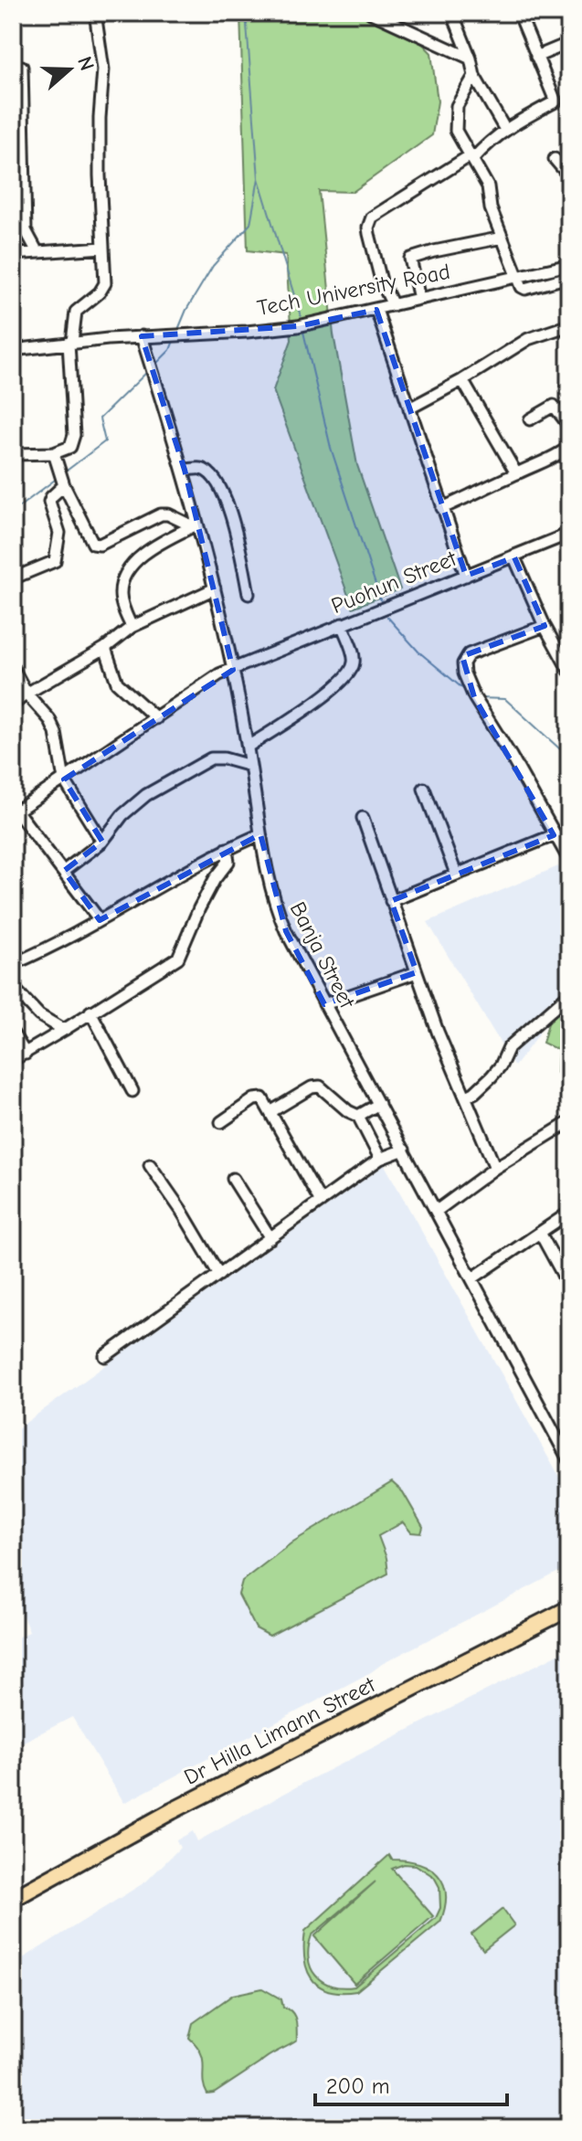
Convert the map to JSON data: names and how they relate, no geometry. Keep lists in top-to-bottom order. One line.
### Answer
{"streets":{"highway":["Dr Hilla Limann Street"],"street":["Tech University Road","Puohun Street","Banja Street"]},"crossings":[["Tech University Road","Banja Street"],["Puohun Street","Banja Street"]],"scale_bar":"200 m","north":"right"}
